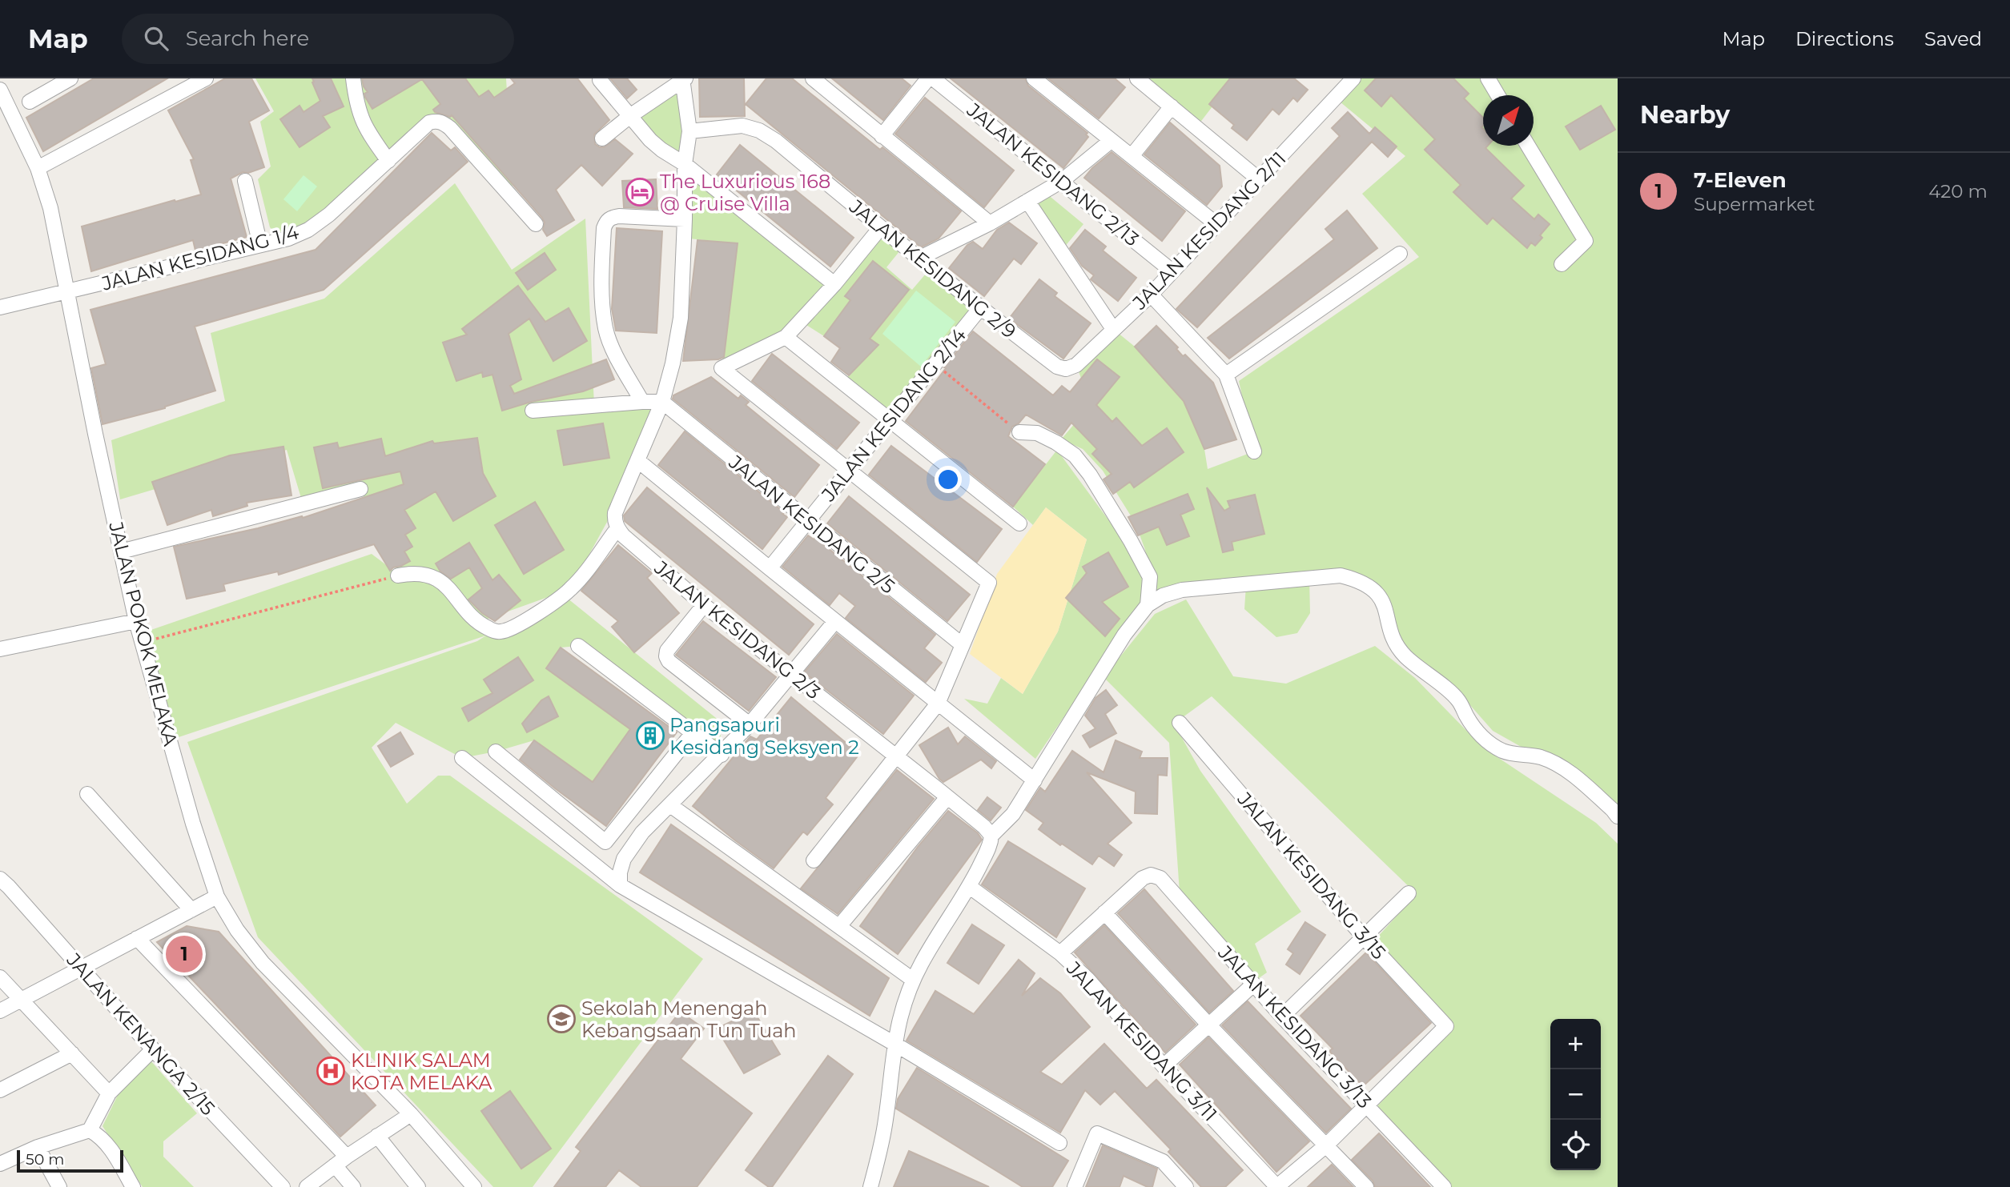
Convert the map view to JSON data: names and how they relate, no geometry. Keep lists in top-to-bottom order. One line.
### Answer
{"streets":{"street":["JALAN KESIDANG 2/13","JALAN KESIDANG 2/11","JALAN KESIDANG 1/4","JALAN KESIDANG 2/9","JALAN KESIDANG 2/14","JALAN KESIDANG 2/5","JALAN KESIDANG 2/3","JALAN POKOK MELAKA","JALAN KESIDANG 3/15","JALAN KESIDANG 3/13","JALAN KENANGA 2/15","JALAN KESIDANG 3/11"]},"crossings":[["JALAN KESIDANG 2/13","JALAN KESIDANG 2/11"],["JALAN KESIDANG 2/11","JALAN KESIDANG 2/9"],["JALAN KESIDANG 1/4","JALAN POKOK MELAKA"],["JALAN KESIDANG 2/9","JALAN KESIDANG 2/14"],["JALAN KESIDANG 2/14","JALAN KESIDANG 2/5"],["JALAN KESIDANG 3/15","JALAN KESIDANG 3/13"]],"places":{"hotel":["The Luxurious 168 @ Cruise Villa"],"building":["Pangsapuri Kesidang Seksyen 2"],"school or university":["Sekolah Menengah Kebangsaan Tun Tuah"],"hospital":["KLINIK SALAM KOTA MELAKA"]},"scale_bar":"50 m","north":"top right","page":{"header":"Map","search":"Search here","nav":["Map","Directions","Saved"],"heading":"Nearby","list":[{"mark":"1","name":"7-Eleven","note":"Supermarket","value":"420 m"}],"pins":"1","map_buttons":["+","−"],"scale":"50 m"}}
